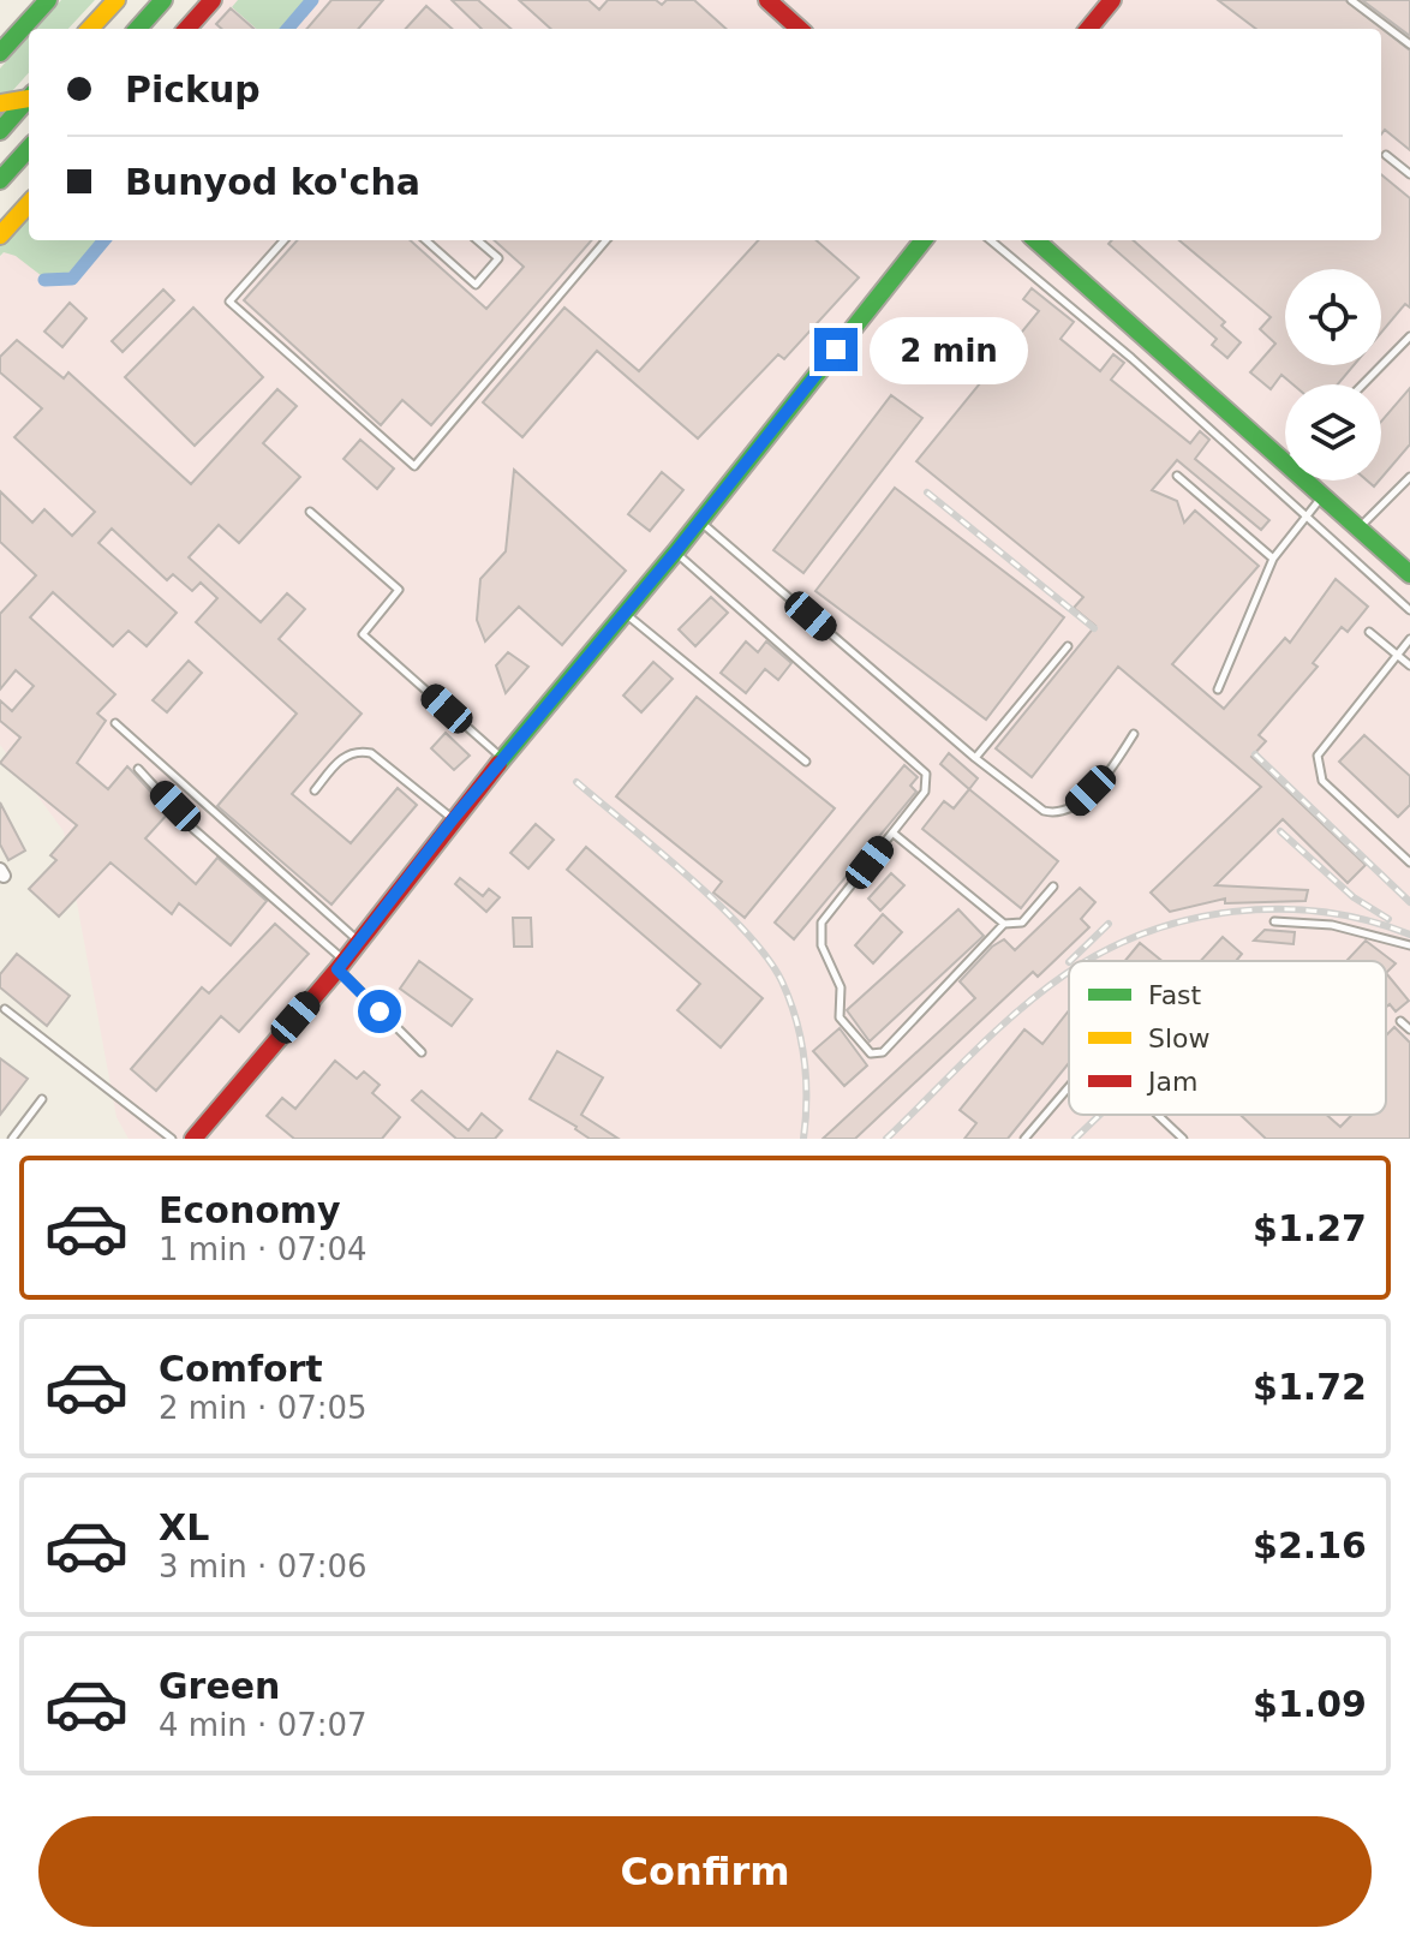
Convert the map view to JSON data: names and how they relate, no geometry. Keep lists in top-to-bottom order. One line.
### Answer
{"legend":["Fast","Slow","Jam"],"page":{"banner":["Pickup","Bunyod ko'cha"],"bubble":"2 min","list":[{"name":"Economy","note":"1 min · 07:04","value":"$1.27"},{"name":"Comfort","note":"2 min · 07:05","value":"$1.72"},{"name":"XL","note":"3 min · 07:06","value":"$2.16"},{"name":"Green","note":"4 min · 07:07","value":"$1.09"}],"buttons":"Confirm"}}
